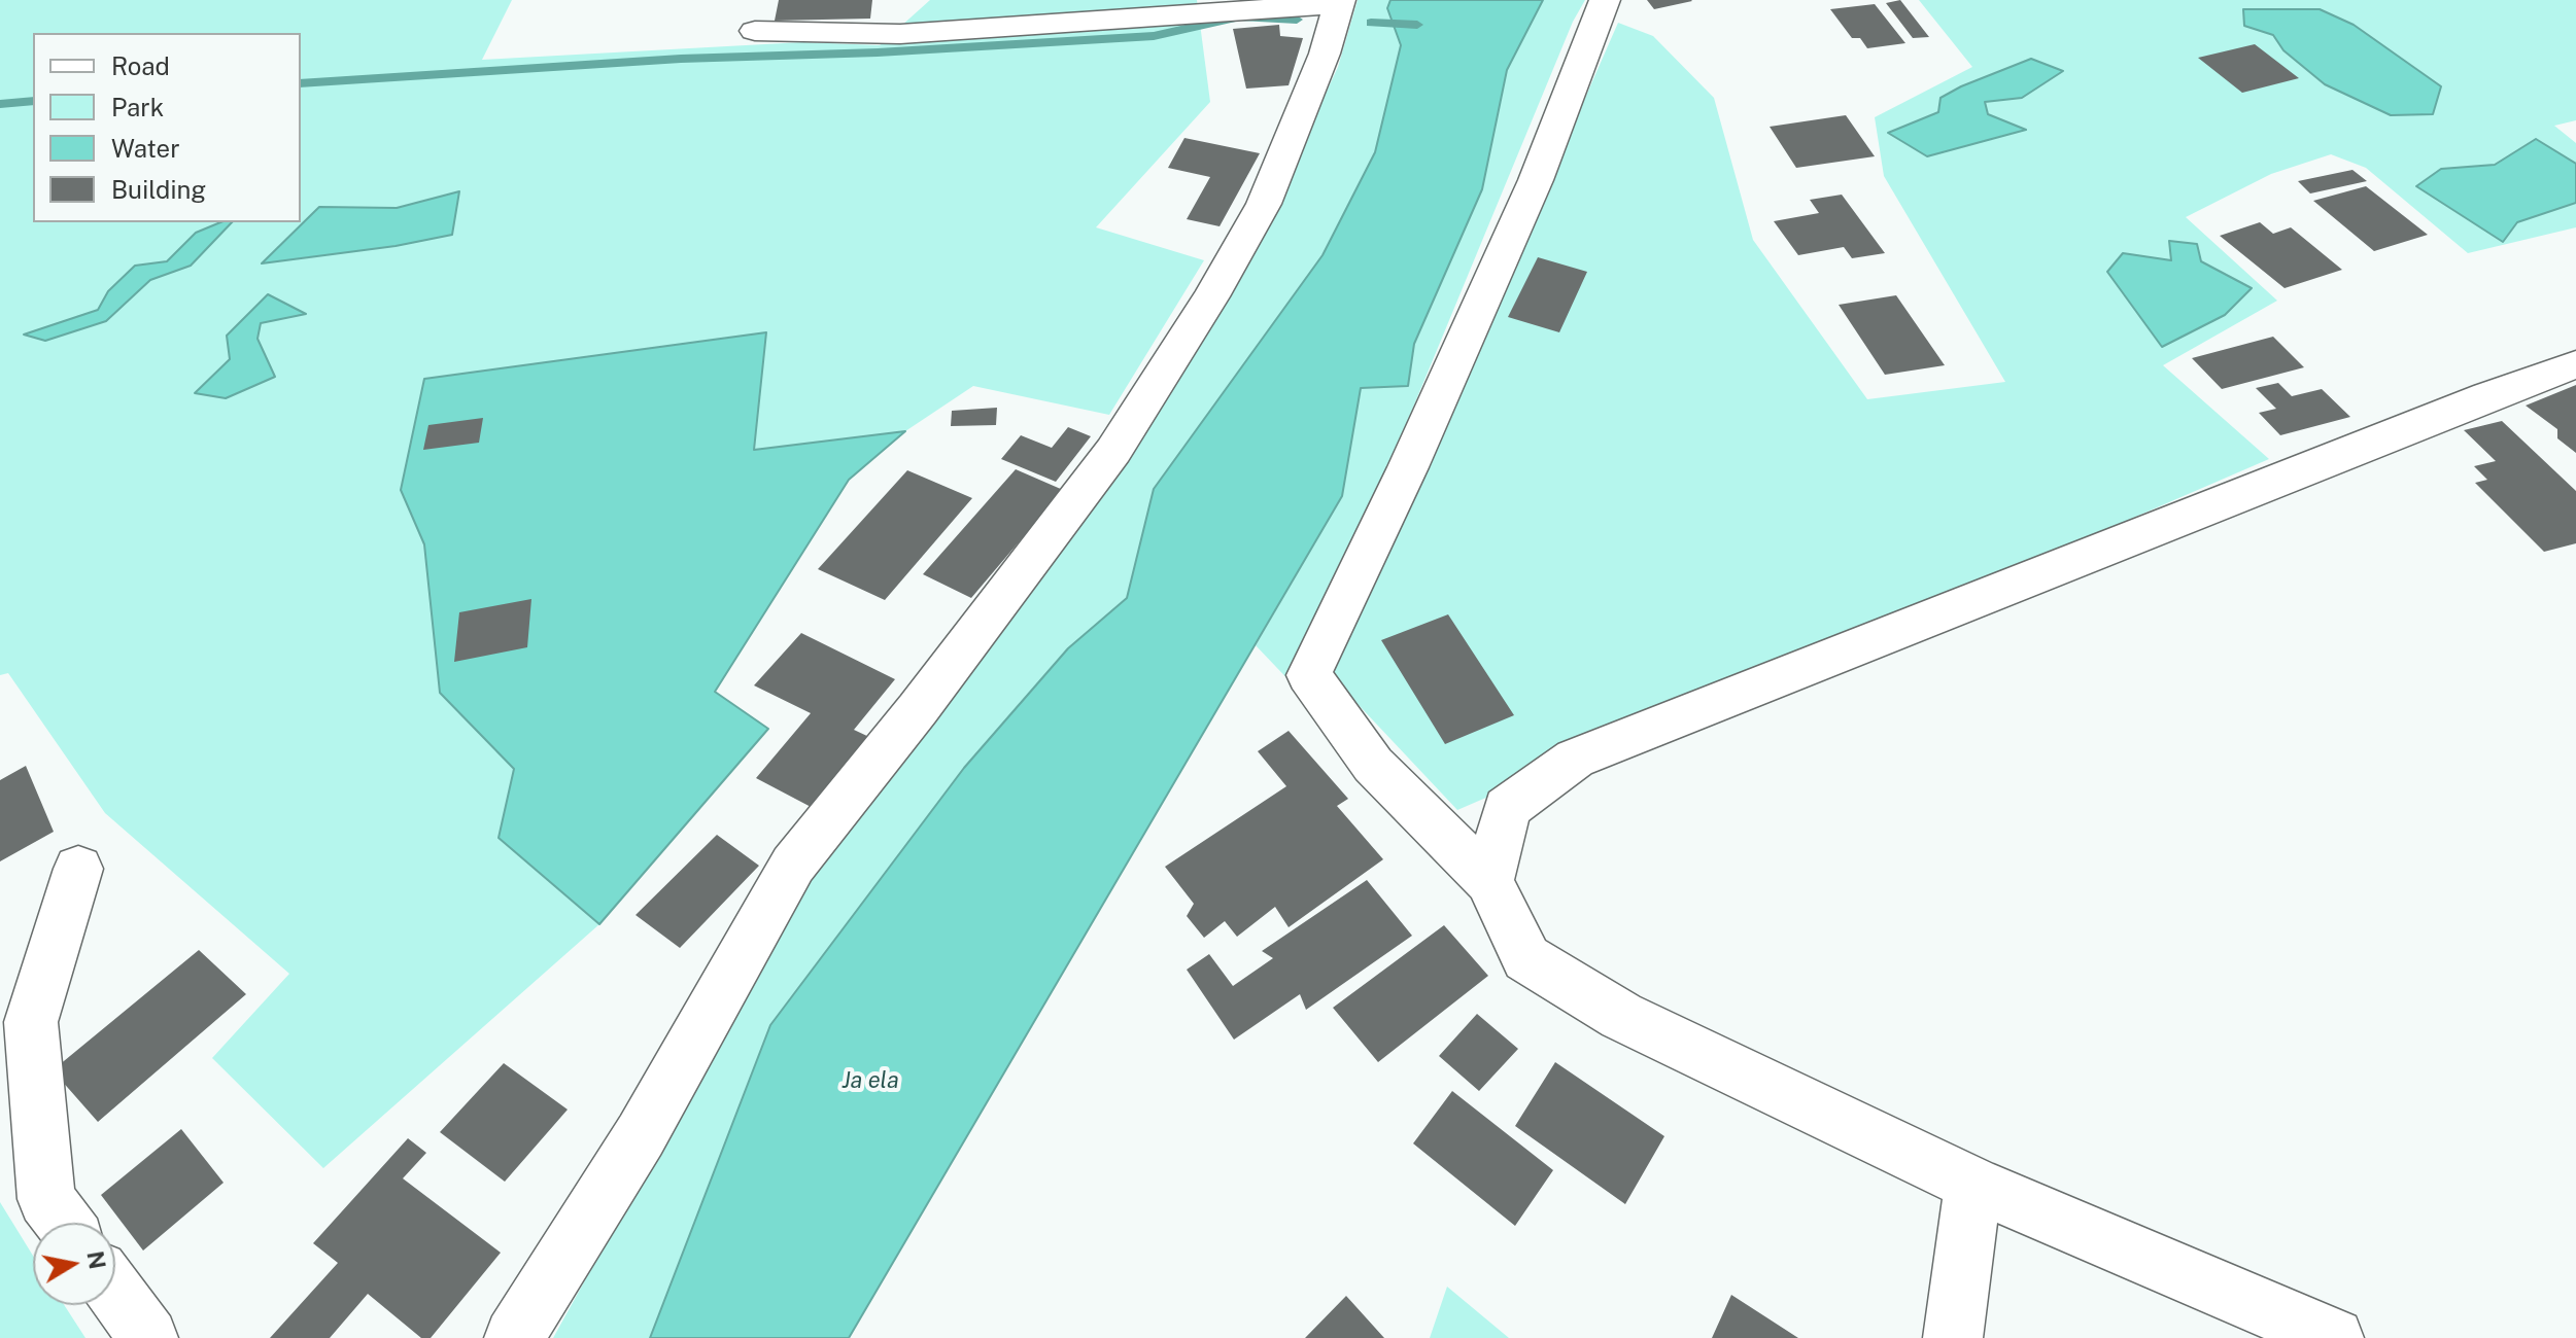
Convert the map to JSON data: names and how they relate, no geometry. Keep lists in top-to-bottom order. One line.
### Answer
{"water":["Ja ela"],"legend":["Road","Park","Water","Building"],"north":"right"}
